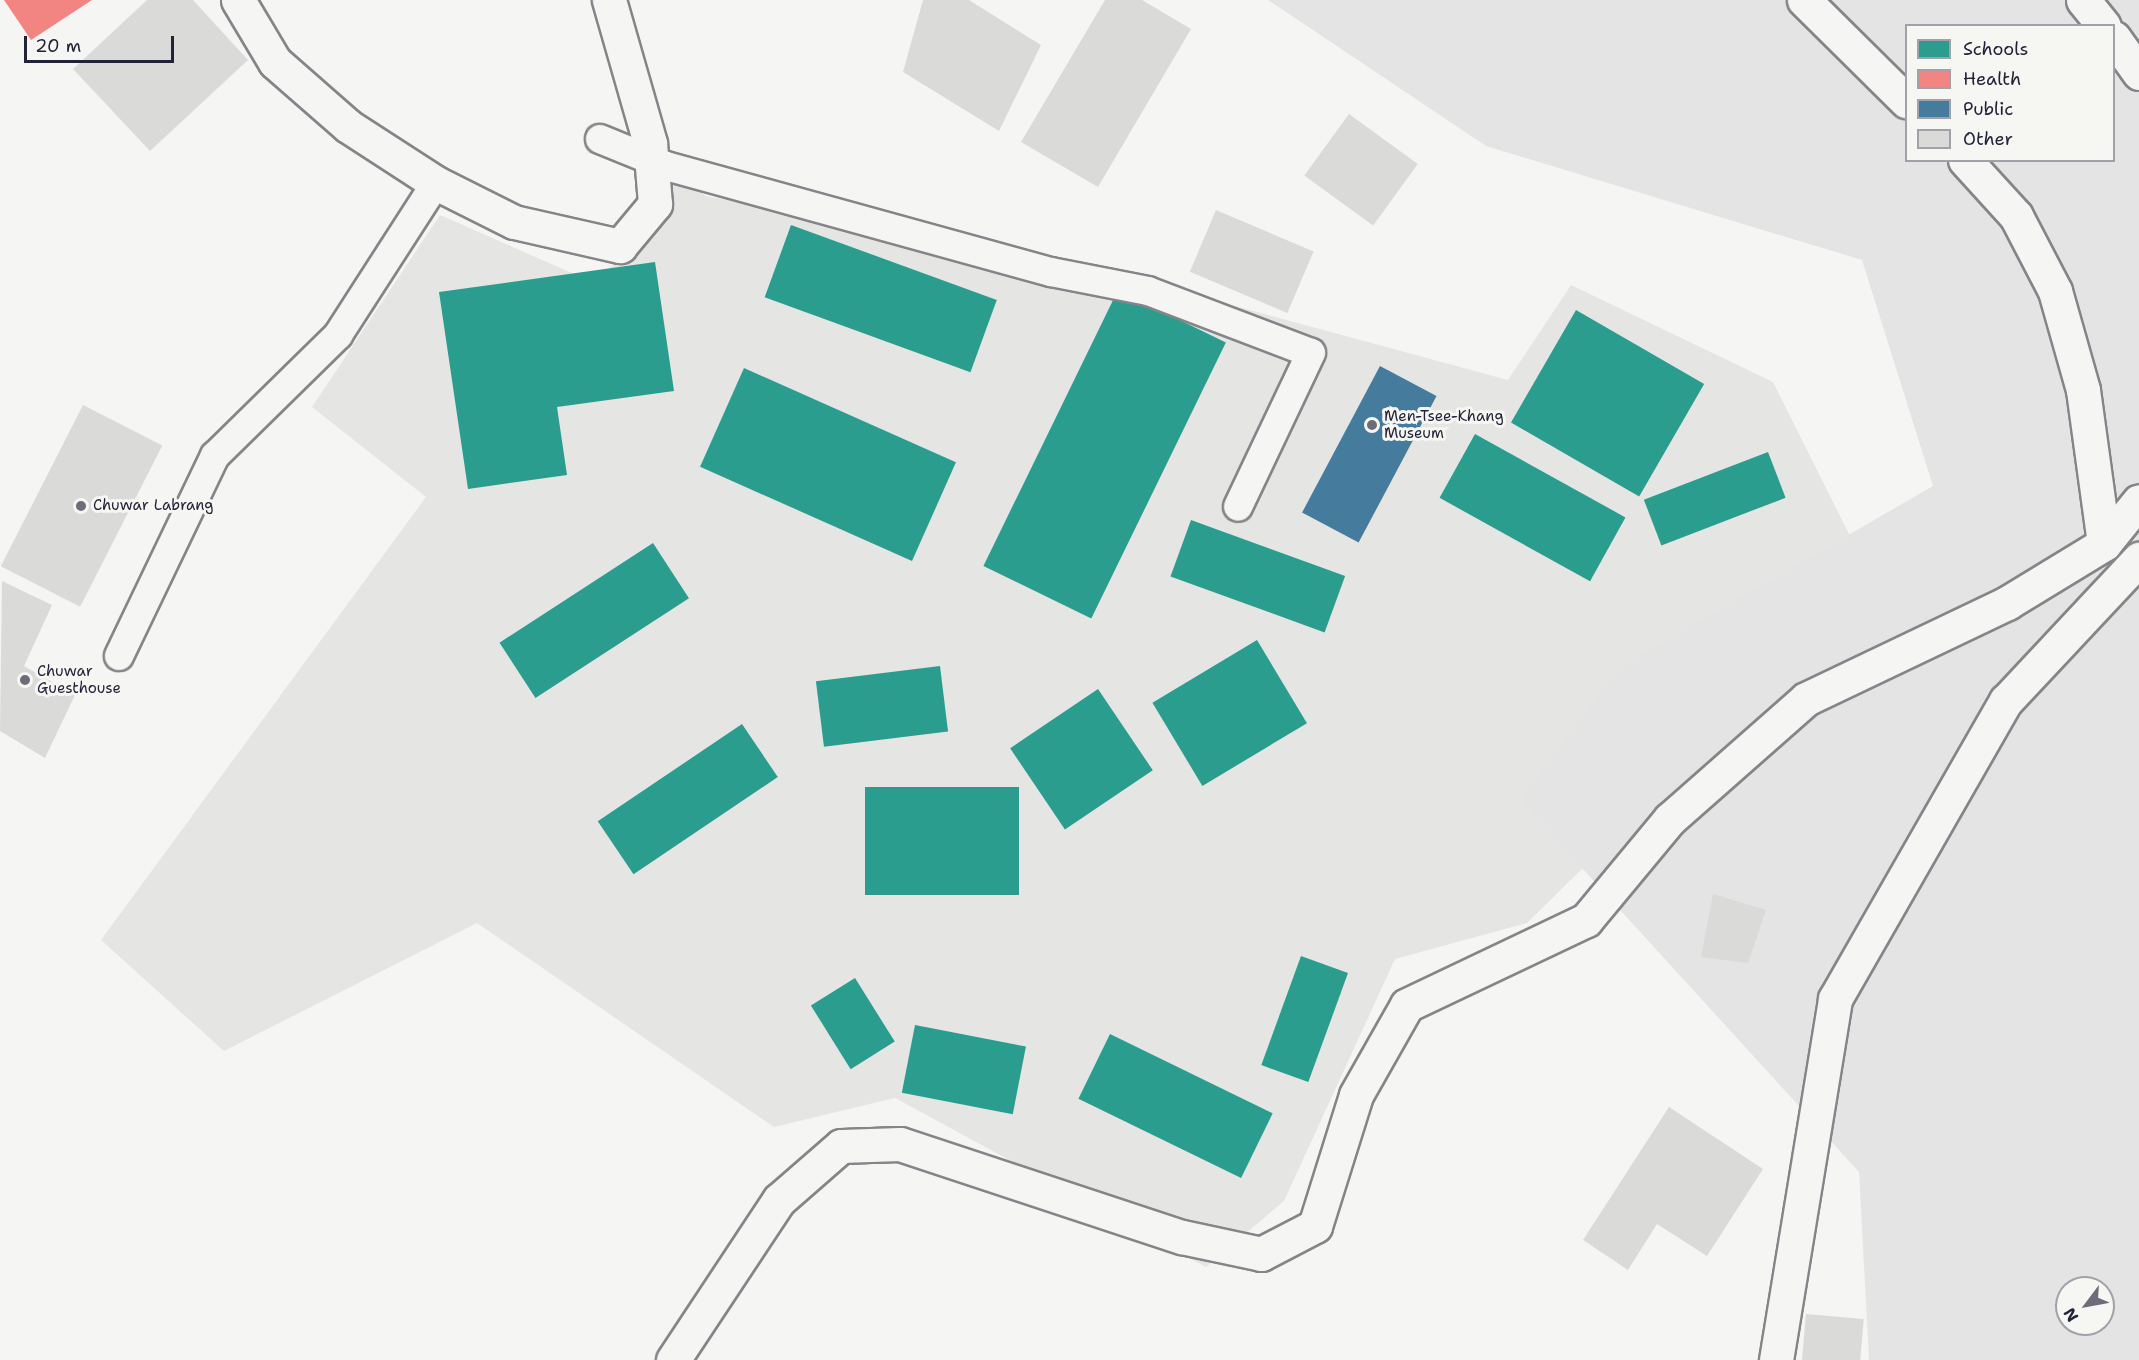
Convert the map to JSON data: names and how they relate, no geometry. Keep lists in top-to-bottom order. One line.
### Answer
{"places":["Men-Tsee-Khang Museum","Chuwar Labrang","Chuwar Guesthouse"],"legend":["Schools","Health","Public","Other"],"scale_bar":"20 m","north":"bottom left"}
